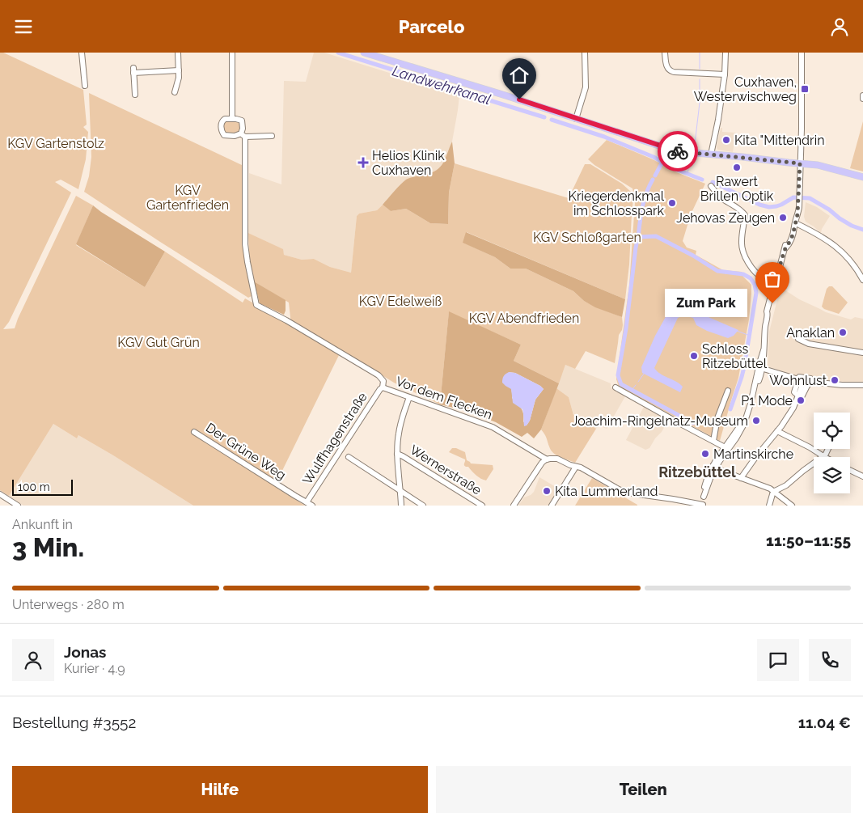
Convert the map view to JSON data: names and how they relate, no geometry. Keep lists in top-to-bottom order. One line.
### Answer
{"streets":{"street":["Vor dem Flecken","Wulffhagenstraße","Der Grüne Weg","Wernerstraße"]},"crossings":[["Vor dem Flecken","Wulffhagenstraße"],["Wulffhagenstraße","Der Grüne Weg"]],"districts":["Ritzebüttel"],"water":["Landwehrkanal"],"parks":["KGV Gartenstolz","KGV Gartenfrieden","KGV Schloßgarten","KGV Edelweiß","KGV Abendfrieden","KGV Gut Grün"],"places":{"transit":["Cuxhaven, Westerwischweg"],"other":["Kita \"Mittendrin","Rawert Brillen Optik","Kriegerdenkmal im Schlosspark","Jehovas Zeugen","Zum Park","Anaklan","Schloss Ritzebüttel","Wohnlust","P1 Mode","Joachim-Ringelnatz-Museum","Martinskirche","Kita Lummerland"],"health":["Helios Klinik Cuxhaven"]},"scale_bar":"100 m","page":{"header":"Parcelo","bubble":"Zum Park","scale":"100 m","heading":["3 Min.","Ankunft in","11:50–11:55"],"panel":["Jonas","Kurier · 4.9","Bestellung #3552","11.04 €"],"bar":"Unterwegs · 280 m","buttons":["Hilfe","Teilen"]}}
